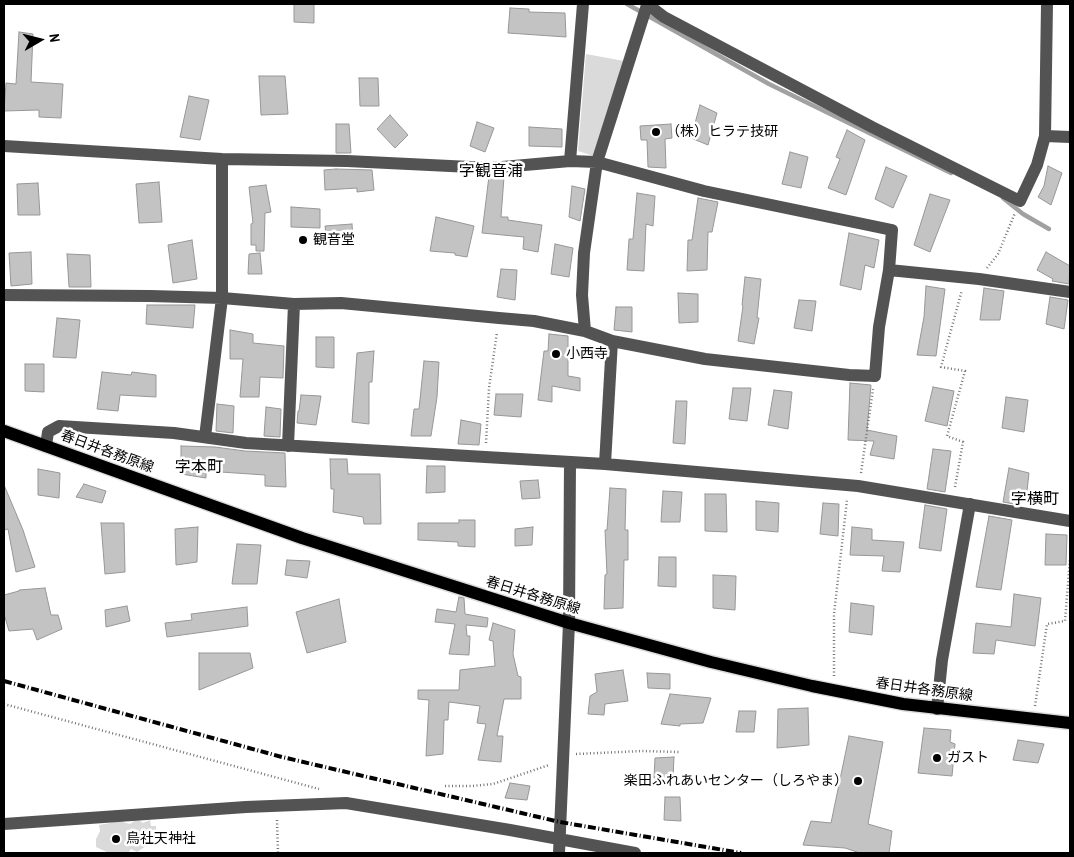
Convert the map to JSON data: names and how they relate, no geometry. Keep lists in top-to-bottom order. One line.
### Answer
{"streets":{"main road":["春日井各務原線"]},"districts":["字観音浦","字本町","字横町"],"places":["（株）ヒラテ技研","観音堂","小西寺","ガスト","楽田ふれあいセンター（しろやま）","烏社天神社"],"north":"right"}
